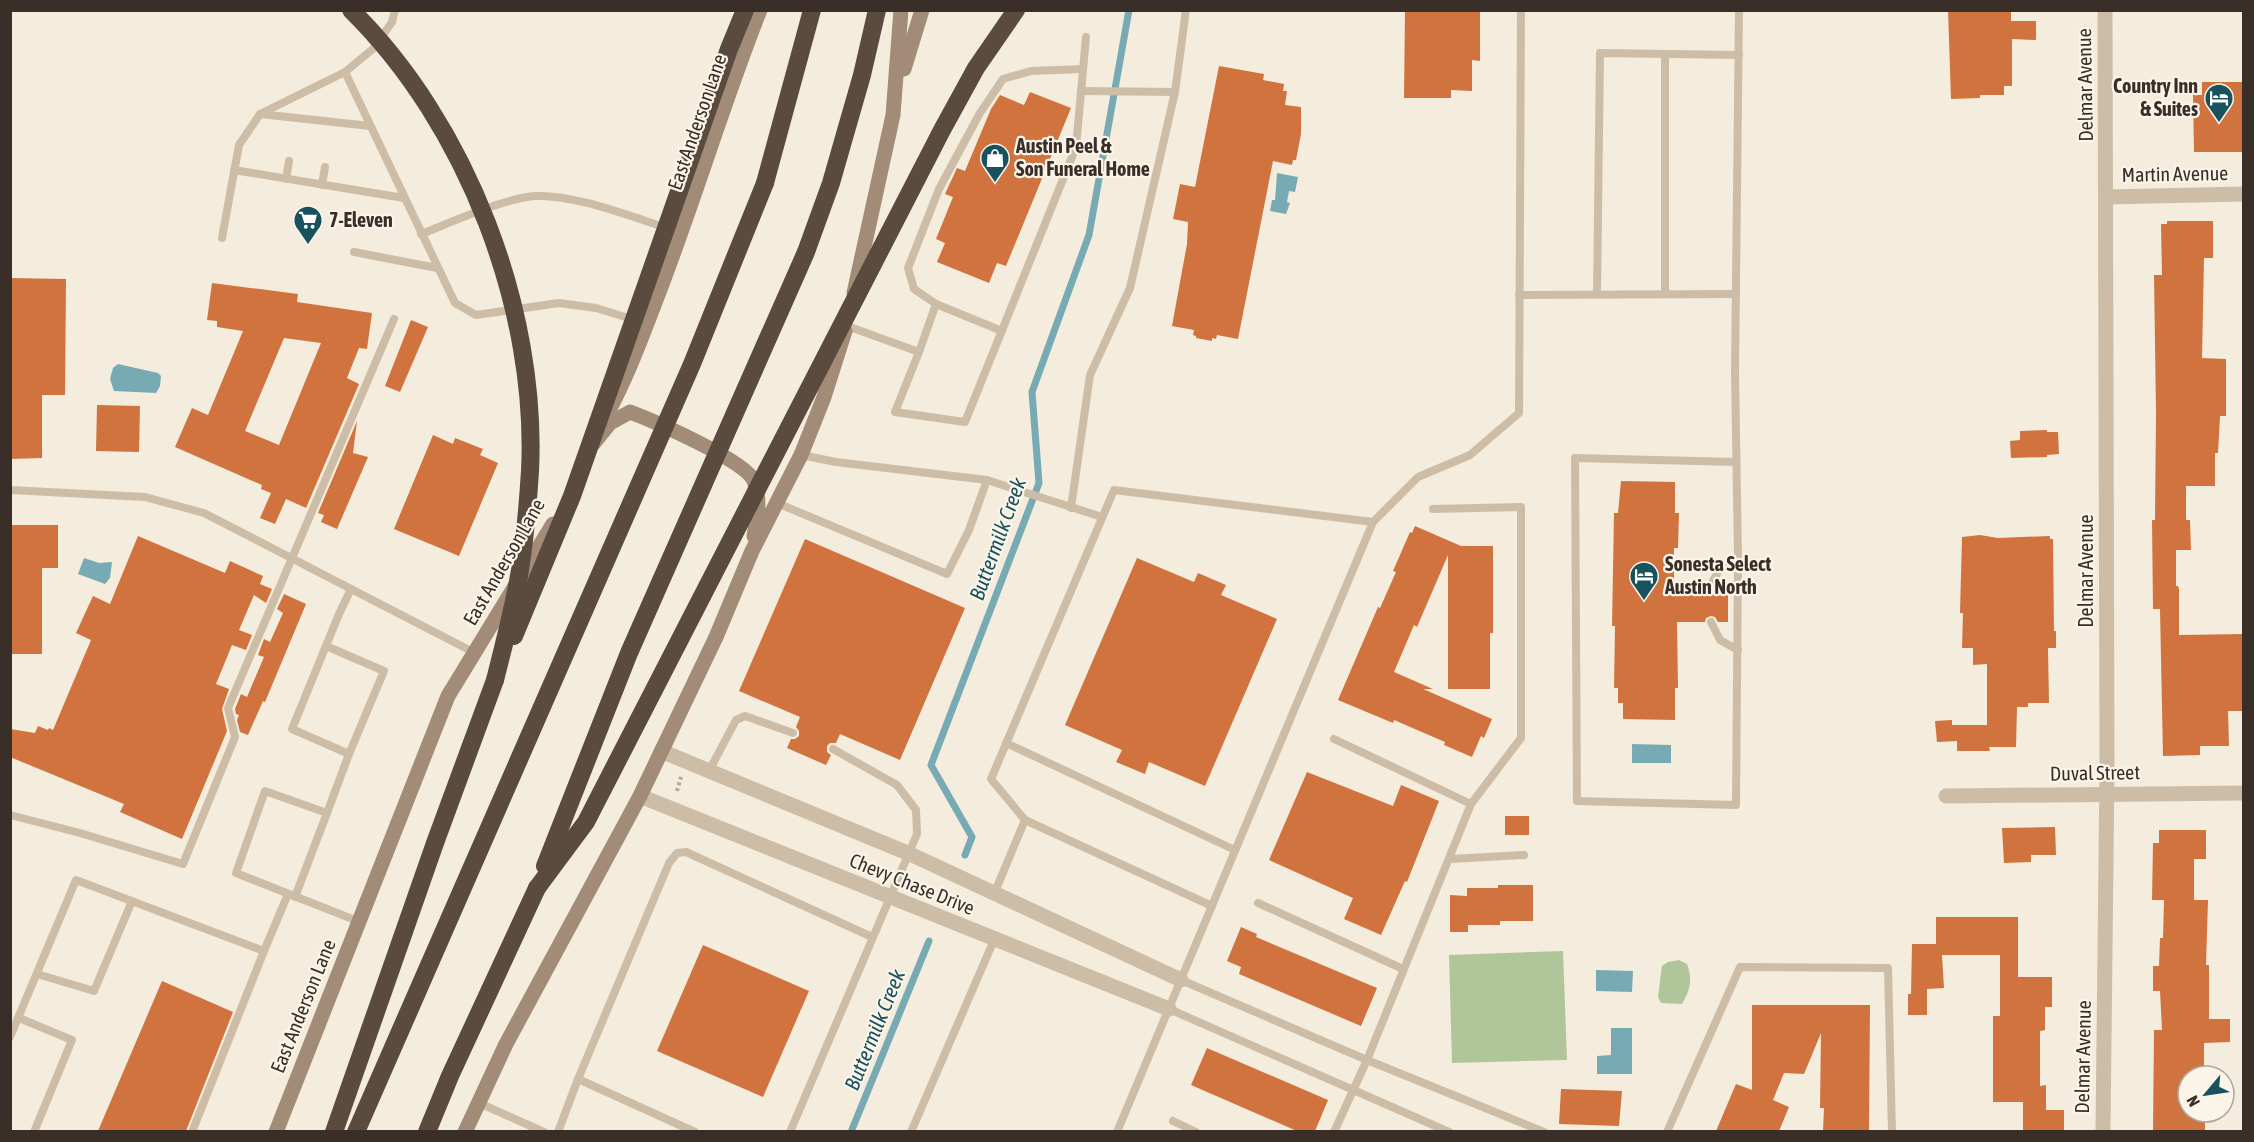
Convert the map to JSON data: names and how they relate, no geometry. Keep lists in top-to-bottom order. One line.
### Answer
{"streets":{"main road":["East Anderson Lane"],"street":["Delmar Avenue","Martin Avenue","Duval Street","Chevy Chase Drive"]},"crossings":[["Delmar Avenue","Martin Avenue"],["Delmar Avenue","Duval Street"]],"water":["Buttermilk Creek"],"places":{"hotel":["Country Inn & Suites","Sonesta Select Austin North"],"shop":["Austin Peel & Son Funeral Home"],"supermarket":["7-Eleven"]},"north":"bottom left"}
